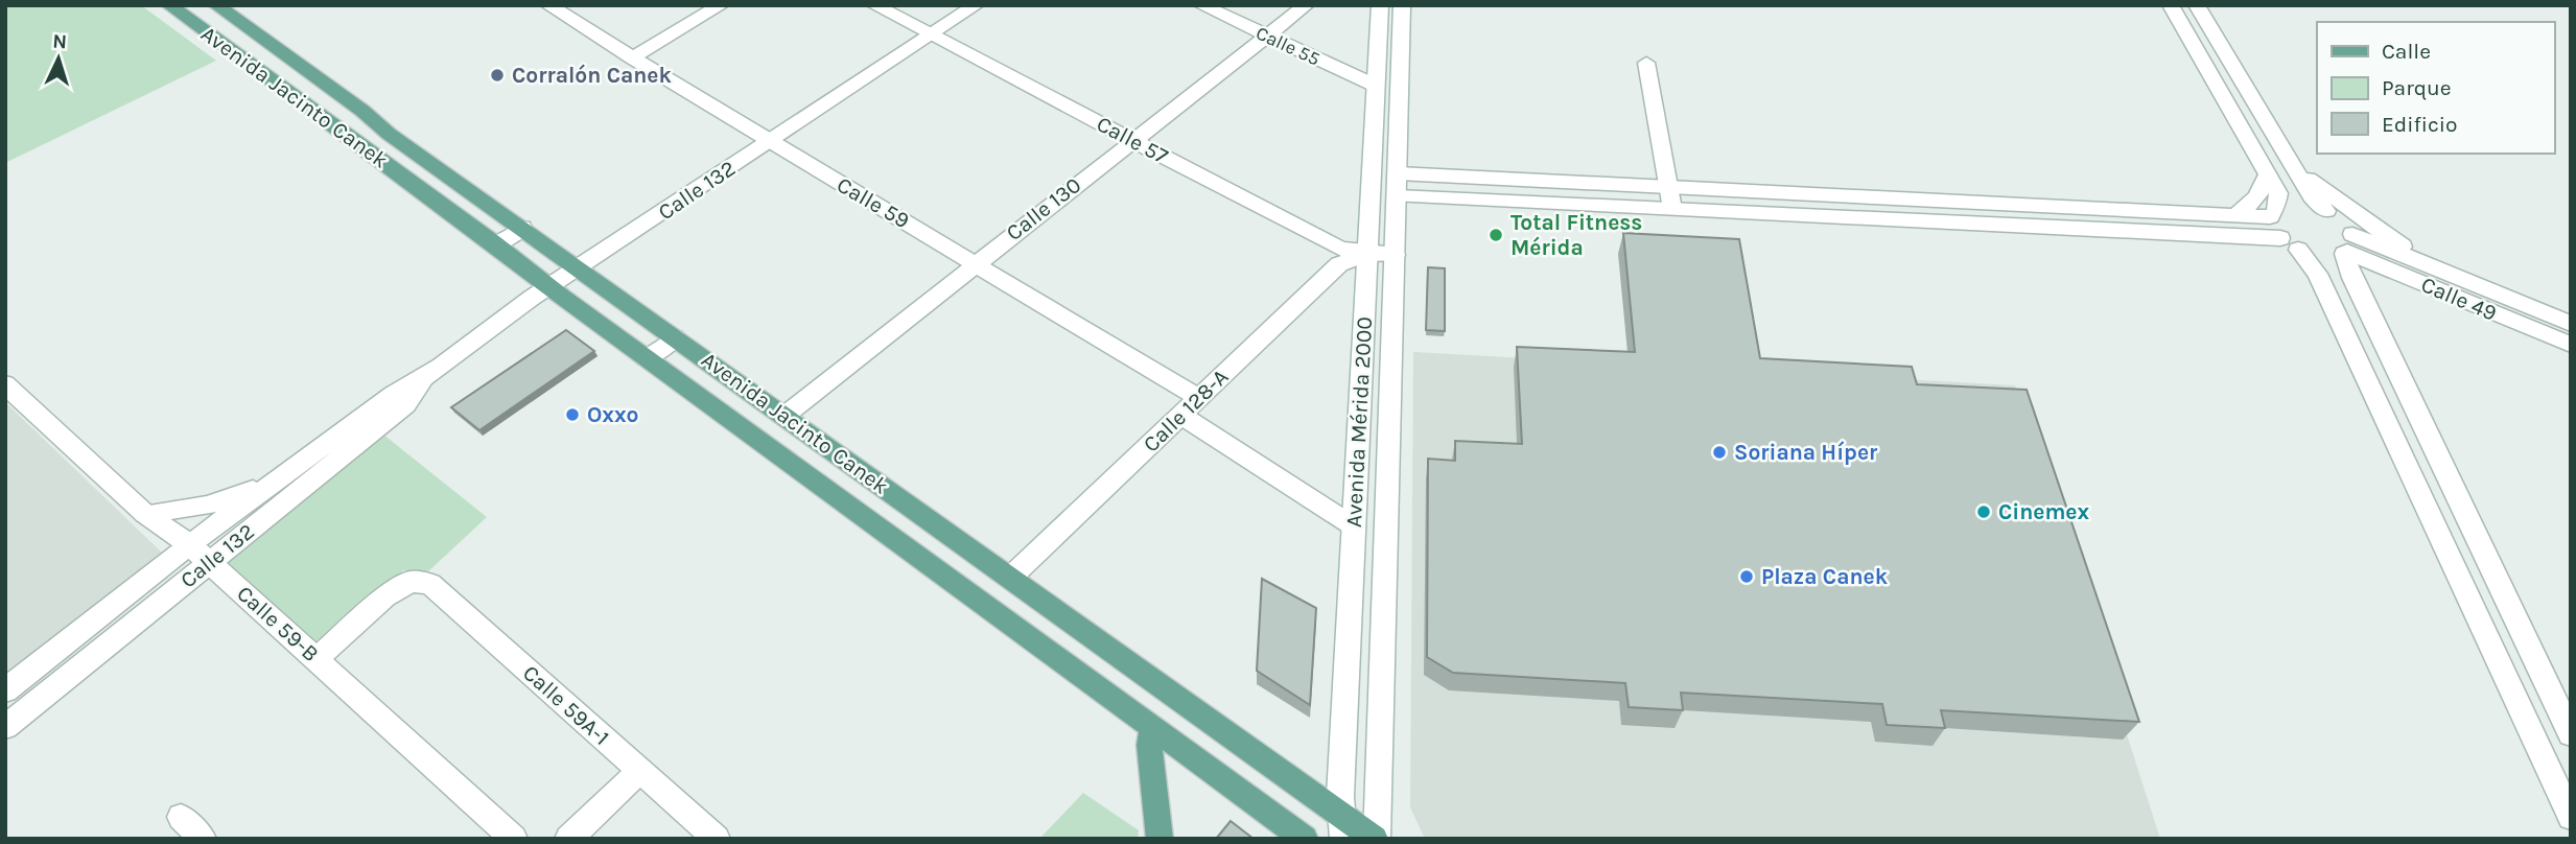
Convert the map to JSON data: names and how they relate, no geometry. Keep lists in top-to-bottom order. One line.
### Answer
{"streets":{"main road":["Avenida Jacinto Canek"],"street":["Calle 55","Calle 57","Calle 132","Calle 59","Calle 130","Calle 49","Calle 128-A","Avenida Mérida 2000","Calle 59-B","Calle 59A-1"]},"crossings":[["Calle 55","Calle 130"],["Calle 55","Avenida Mérida 2000"],["Avenida Jacinto Canek","Calle 132"],["Avenida Jacinto Canek","Calle 130"],["Avenida Jacinto Canek","Calle 128-A"],["Avenida Jacinto Canek","Avenida Mérida 2000"],["Calle 57","Calle 132"],["Calle 57","Calle 130"],["Calle 57","Calle 128-A"],["Calle 57","Avenida Mérida 2000"],["Calle 132","Calle 59"],["Calle 132","Calle 59-B"],["Calle 59","Calle 130"],["Calle 59","Calle 128-A"],["Calle 128-A","Avenida Mérida 2000"],["Calle 59-B","Calle 59A-1"]],"places":["Corralón Canek","Total Fitness Mérida","Oxxo","Soriana Híper","Cinemex","Plaza Canek"],"legend":["Calle","Parque","Edificio"],"north":"top"}
